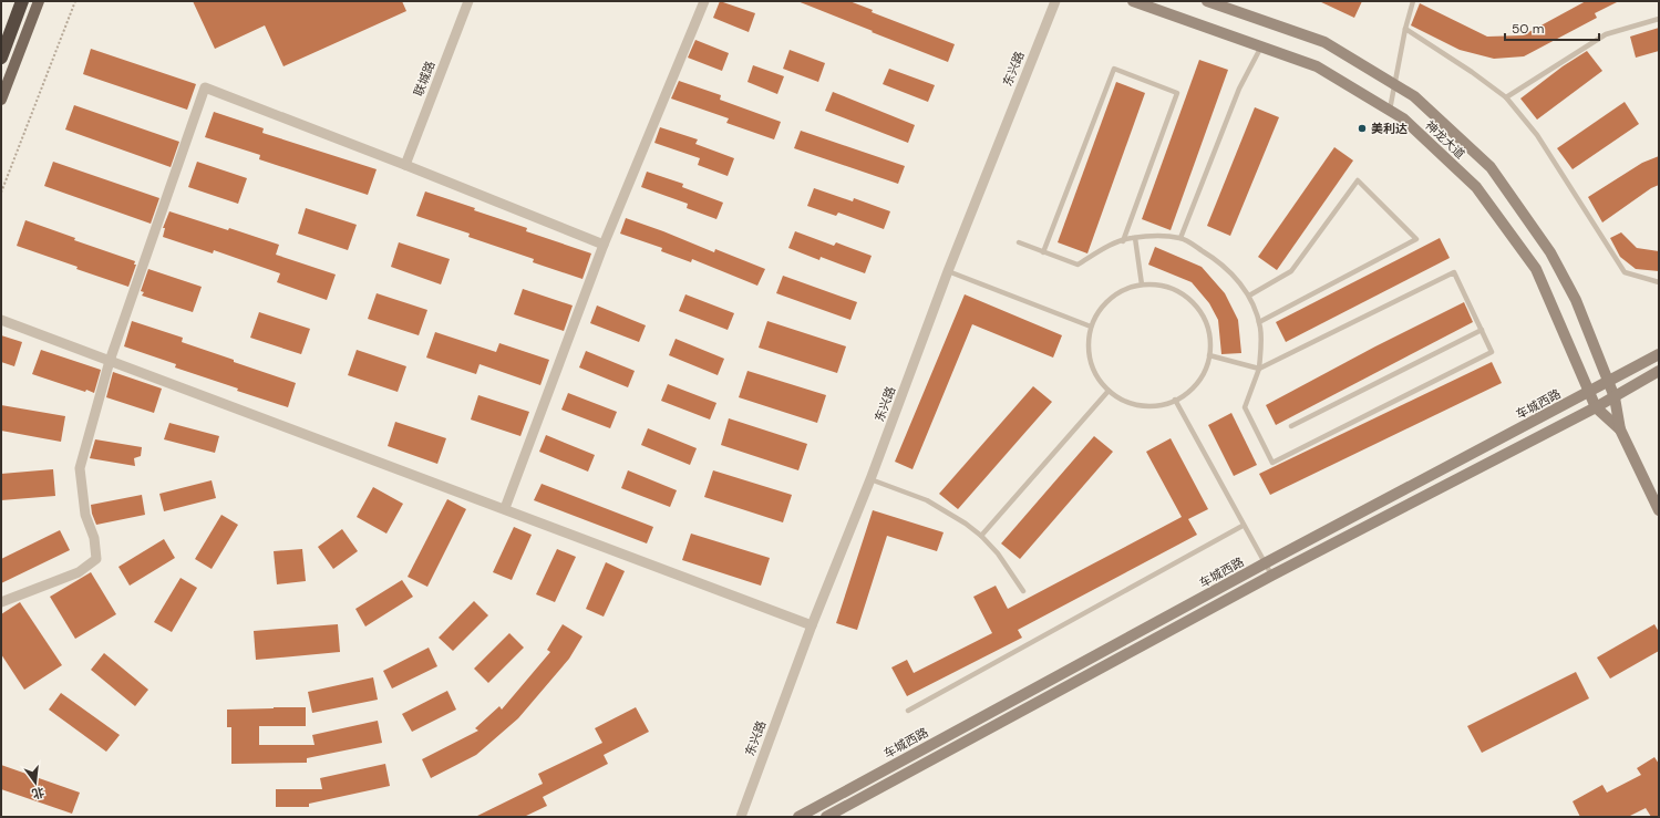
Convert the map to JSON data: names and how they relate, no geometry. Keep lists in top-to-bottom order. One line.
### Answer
{"streets":{"main road":["神龙大道","车城西路"],"street":["东兴路","联城路"]},"crossings":[["神龙大道","车城西路"]],"places":["美利达"],"scale_bar":"50 m","north":"bottom"}
